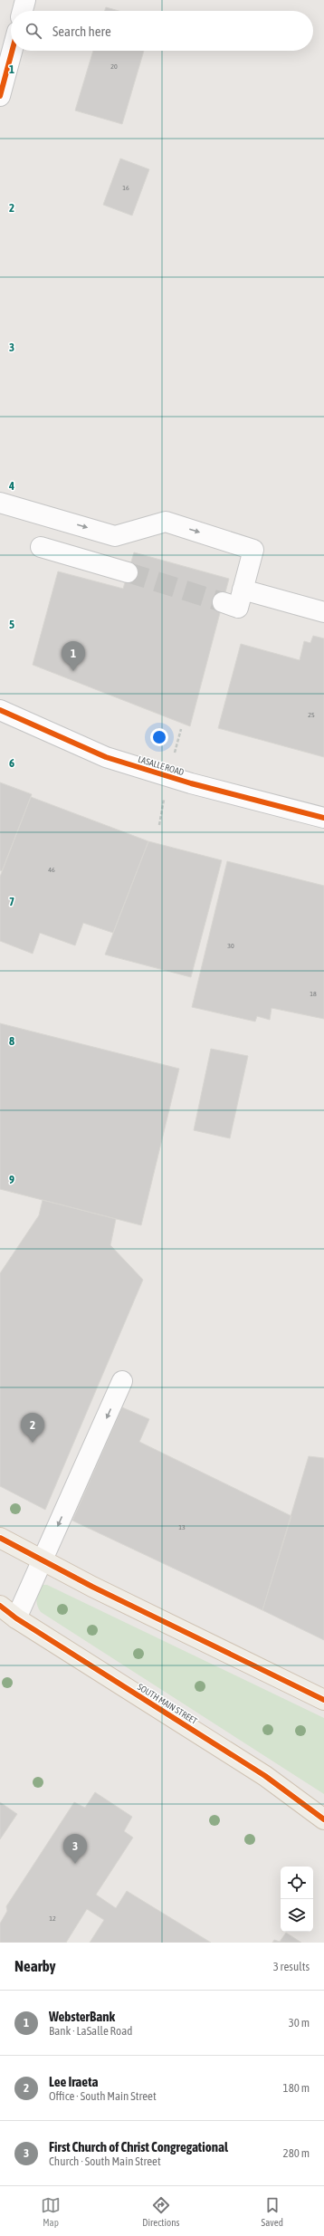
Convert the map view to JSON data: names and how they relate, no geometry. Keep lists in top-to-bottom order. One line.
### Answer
{"streets":{"main road":["SOUTH MAIN STREET"],"street":["LASALLE ROAD"]},"house_numbers":["20","16","25","46","30","18","13","12"],"page":{"search":"Search here","pins":["1","2","3"],"heading":["Nearby","3 results"],"list":[{"mark":"1","name":"WebsterBank","note":"Bank · LaSalle Road","value":"30 m"},{"mark":"2","name":"Lee Iraeta","note":"Office · South Main Street","value":"180 m"},{"mark":"3","name":"First Church of Christ Congregational","note":"Church · South Main Street","value":"280 m"}],"nav":["Map","Directions","Saved"]},"grid":{"rows":["1","2","3","4","5","6","7","8","9"]}}
